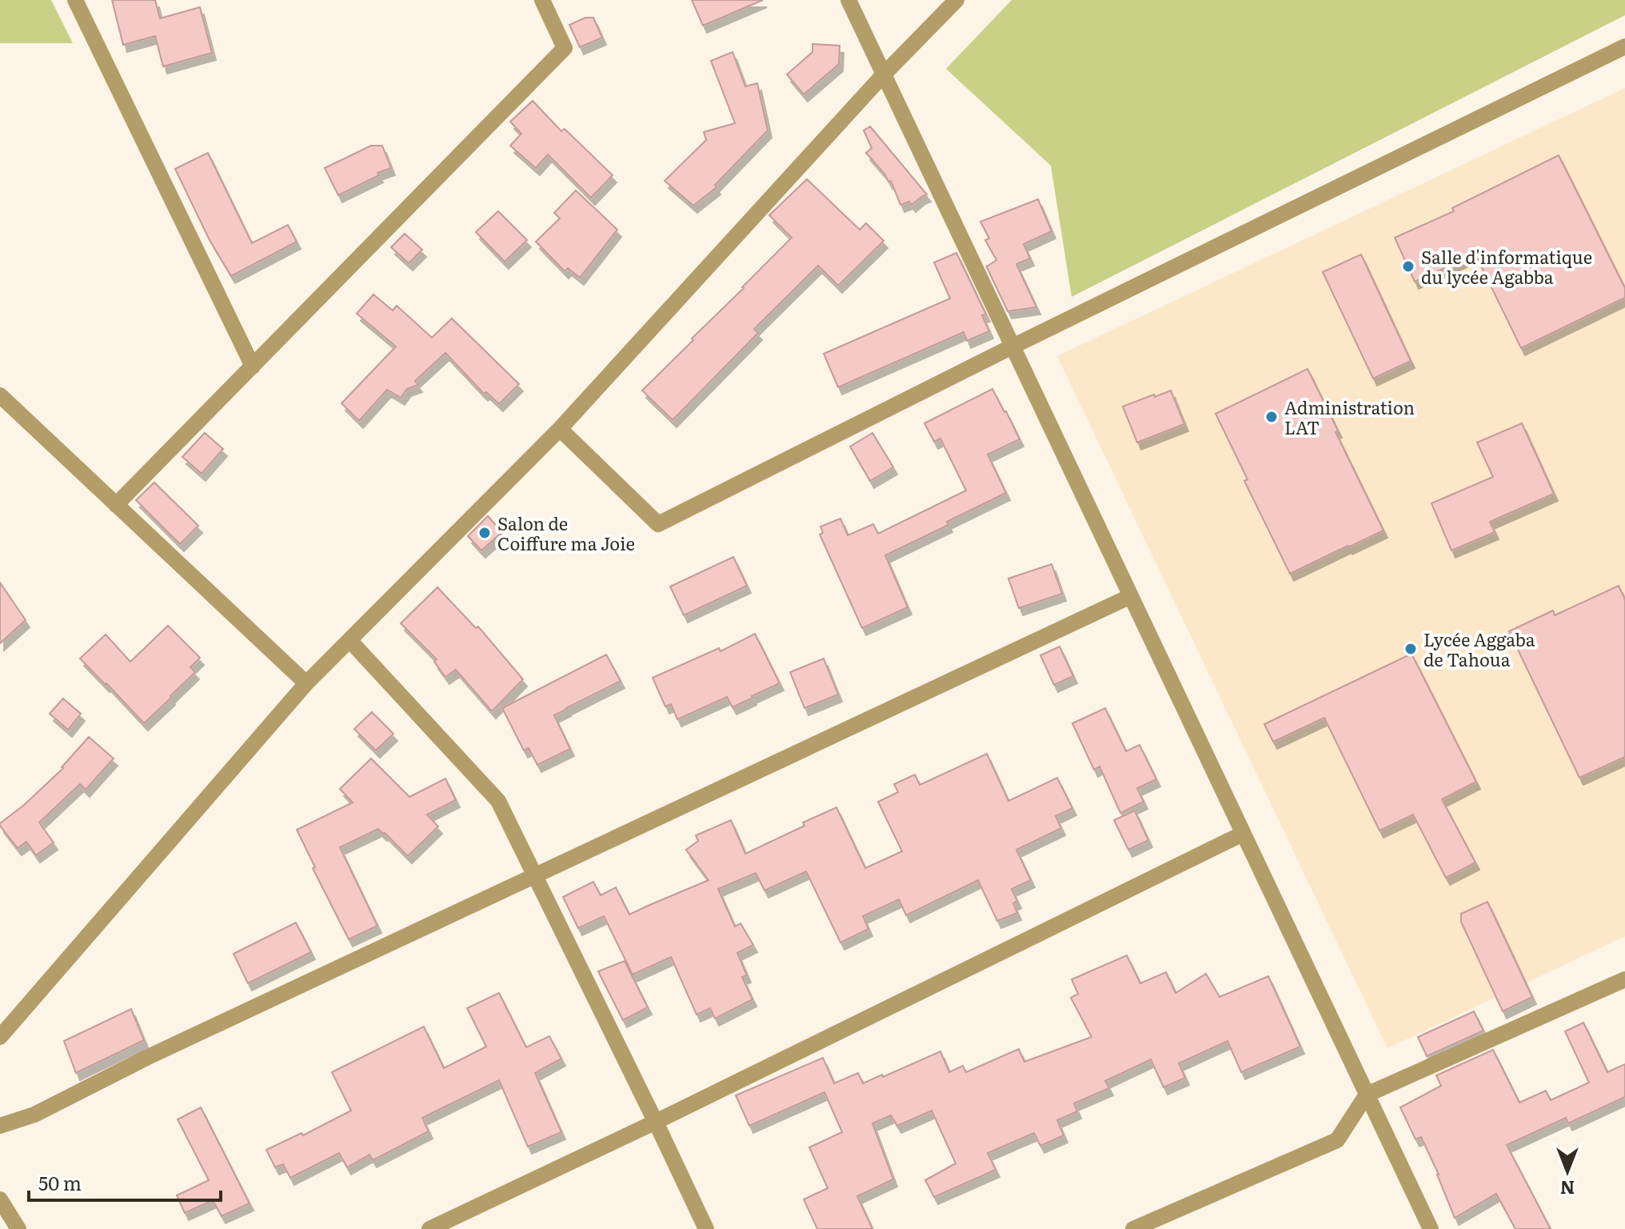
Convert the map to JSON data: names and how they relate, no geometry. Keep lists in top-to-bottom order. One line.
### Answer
{"places":["Salle d'informatique du lycée Agabba","Administration LAT","Salon de Coiffure ma Joie","Lycée Aggaba de Tahoua"],"scale_bar":"50 m","north":"bottom"}
